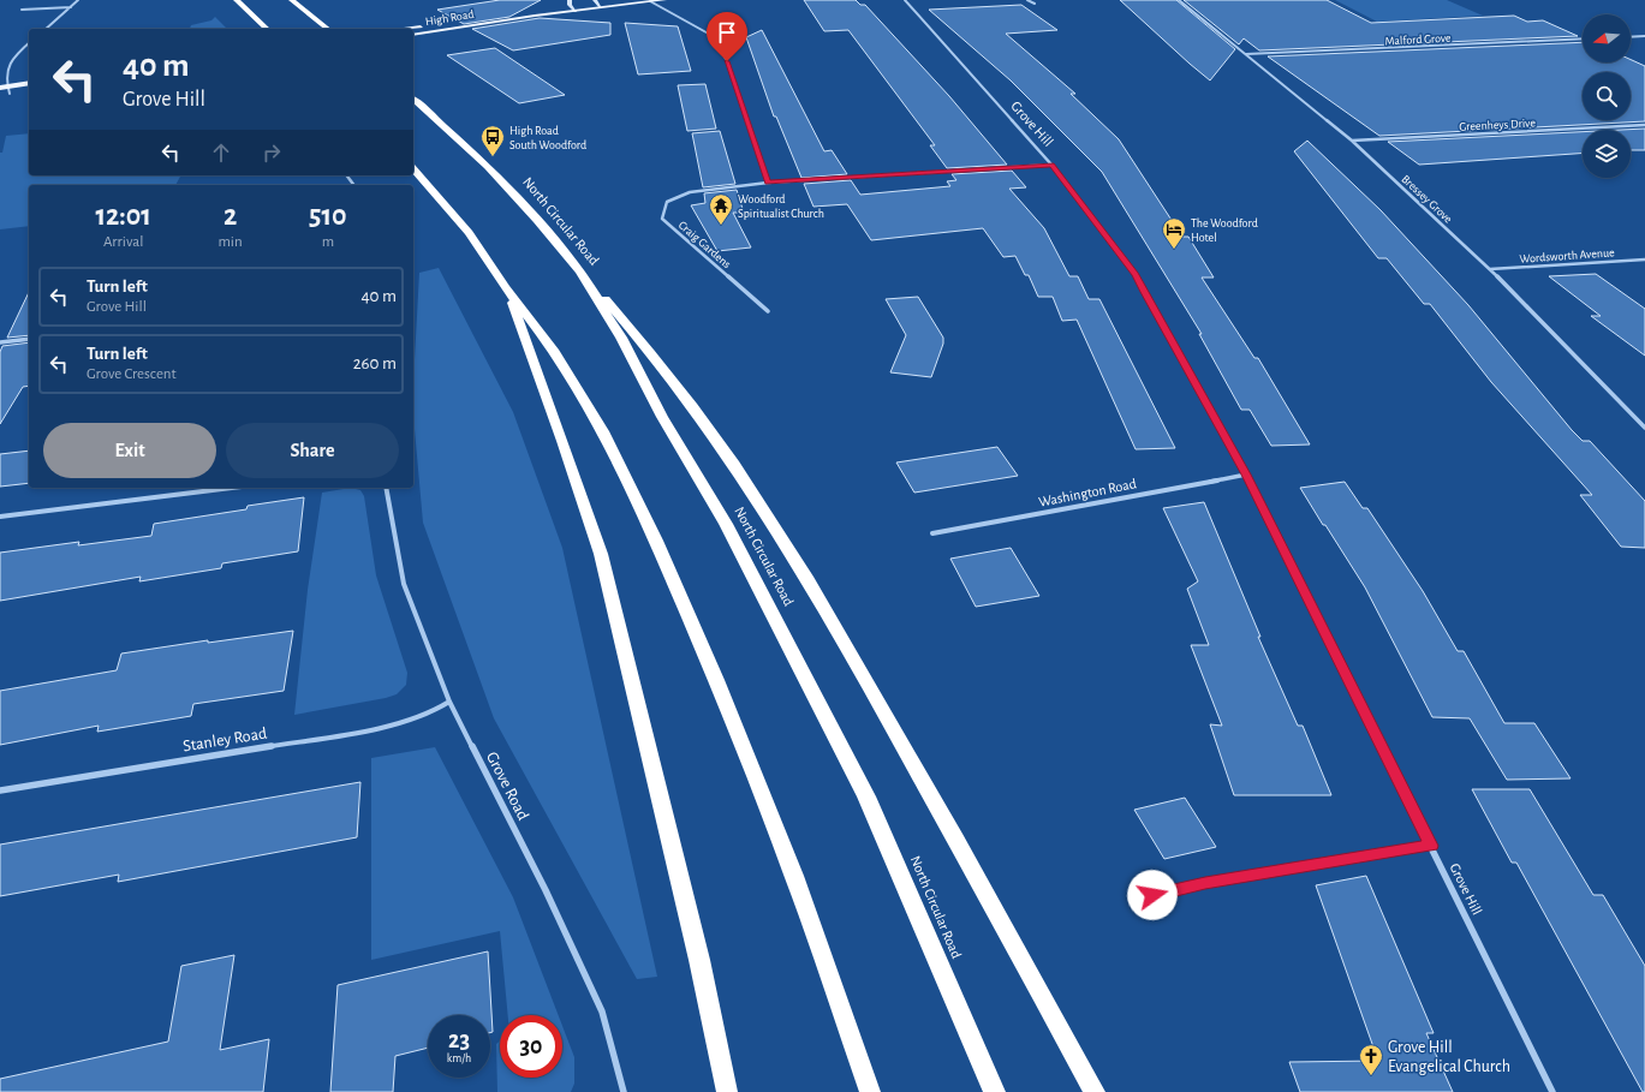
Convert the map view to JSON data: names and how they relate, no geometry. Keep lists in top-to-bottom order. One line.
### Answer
{"streets":{"highway":["North Circular Road"],"main road":["High Road"],"street":["Malford Grove","Grove Hill","Greenheys Drive","Bressey Grove","Craig Gardens","Wordsworth Avenue","Washington Road","Stanley Road","Grove Road"]},"crossings":[["Malford Grove","Bressey Grove"],["Grove Hill","Washington Road"],["Greenheys Drive","Bressey Grove"],["Bressey Grove","Wordsworth Avenue"],["Stanley Road","Grove Road"]],"places":{"bus stop":["High Road South Woodford"],"temple":["Woodford Spiritualist Church"],"hotel":["The Woodford Hotel"],"church":["Grove Hill Evangelical Church"]},"north":"left","page":{"turn":["40 m","Grove Hill"],"eta":["12:01","Arrival","2","min","510","m"],"list":[{"name":"Turn left","note":"Grove Hill","value":"40 m"},{"name":"Turn left","note":"Grove Crescent","value":"260 m"}],"buttons":["Exit","Share"],"speed":"23 km/h","limit":"30"}}
